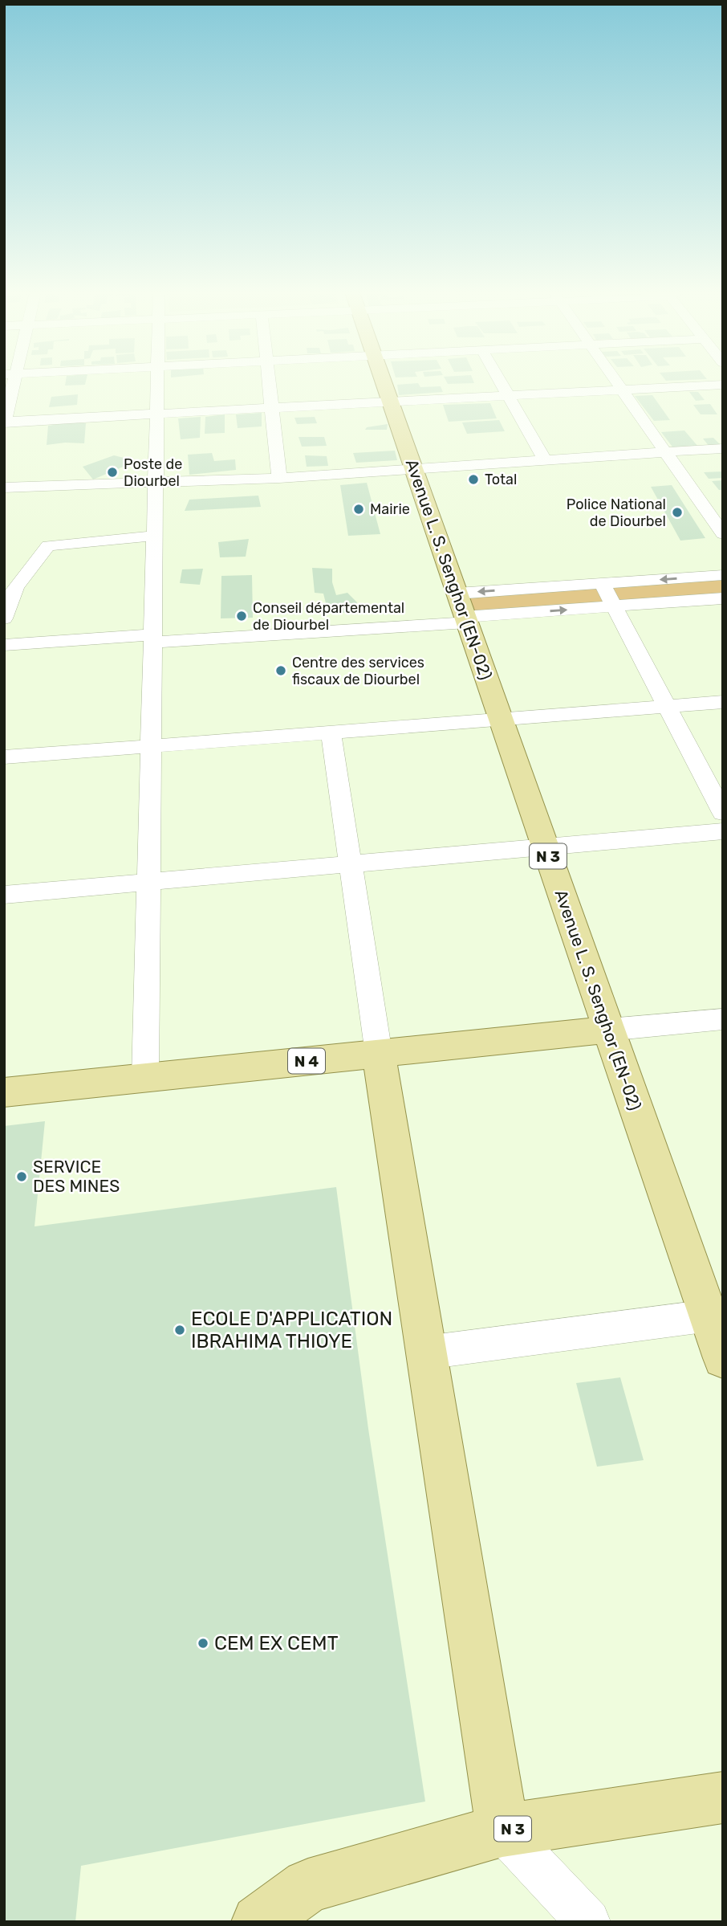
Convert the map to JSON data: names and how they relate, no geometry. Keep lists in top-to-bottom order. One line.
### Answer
{"streets":{"main road":["Avenue L. S. Senghor (EN-02)","N 3","N 4"]},"crossings":[["Avenue L. S. Senghor (EN-02)","N 4"]],"places":["Poste de Diourbel","Total","Mairie","Police National de Diourbel","Conseil départemental de Diourbel","Centre des services fiscaux de Diourbel","SERVICE DES MINES","ECOLE D'APPLICATION IBRAHIMA THIOYE","CEM EX CEMT"]}
